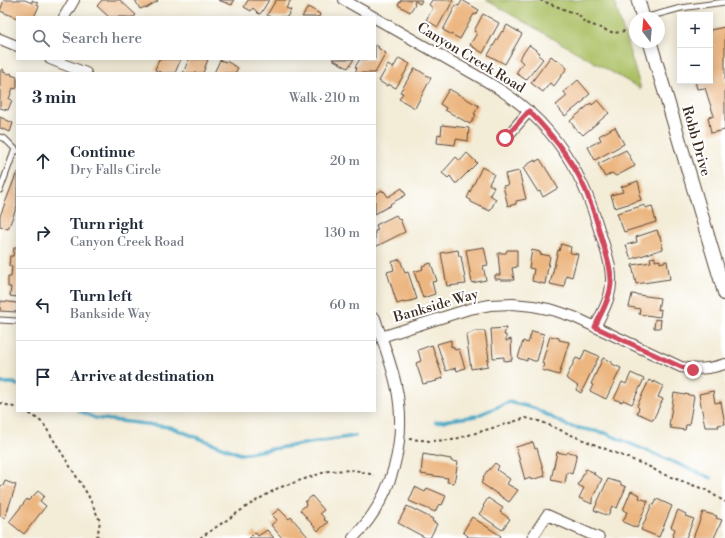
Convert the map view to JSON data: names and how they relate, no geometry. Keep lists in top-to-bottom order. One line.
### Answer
{"streets":{"main road":["Robb Drive"],"street":["Canyon Creek Road","Bankside Way"]},"crossings":[["Canyon Creek Road","Bankside Way"]],"north":"top","page":{"map_buttons":["+","−"],"search":"Search here","heading":["3 min","Walk · 210 m"],"list":[["Continue","Dry Falls Circle","20 m"],["Turn right","Canyon Creek Road","130 m"],["Turn left","Bankside Way","60 m"],"Arrive at destination"]}}
